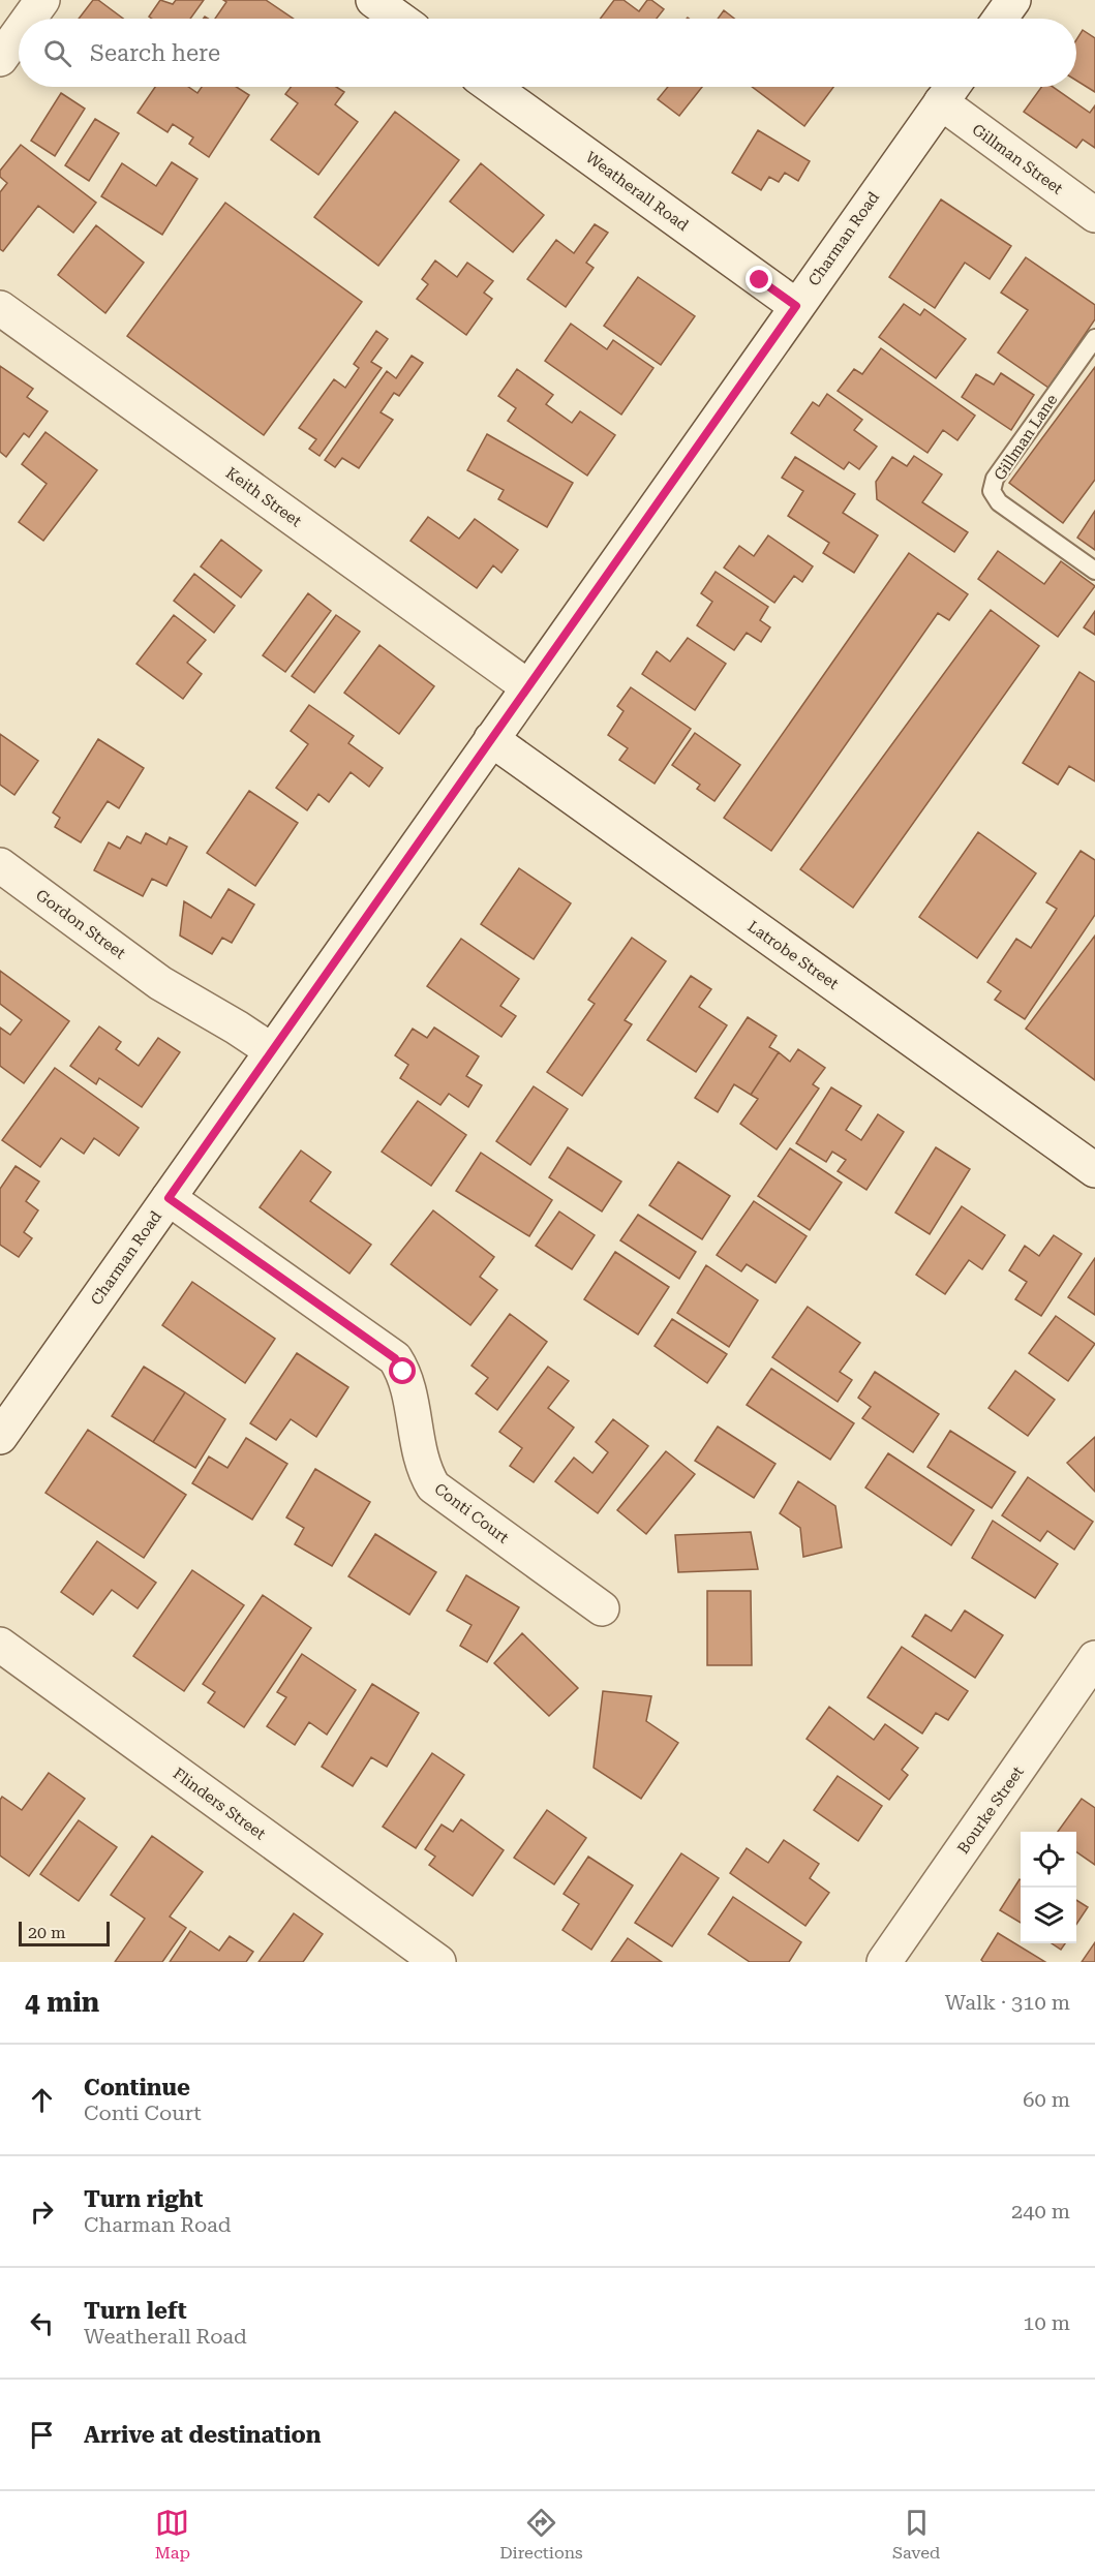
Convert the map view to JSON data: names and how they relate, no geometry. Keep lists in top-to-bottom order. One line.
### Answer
{"streets":{"street":["Gillman Street","Weatherall Road","Charman Road","Keith Street","Gordon Street","Latrobe Street","Conti Court","Flinders Street","Bourke Street"],"lane":["Gillman Lane"]},"crossings":[["Gillman Street","Charman Road"],["Weatherall Road","Charman Road"],["Charman Road","Keith Street"],["Charman Road","Gordon Street"],["Charman Road","Latrobe Street"],["Charman Road","Conti Court"]],"scale_bar":"20 m","page":{"search":"Search here","scale":"20 m","heading":["4 min","Walk · 310 m"],"list":[["Continue","Conti Court","60 m"],["Turn right","Charman Road","240 m"],["Turn left","Weatherall Road","10 m"],"Arrive at destination"],"nav":["Map","Directions","Saved"]}}
